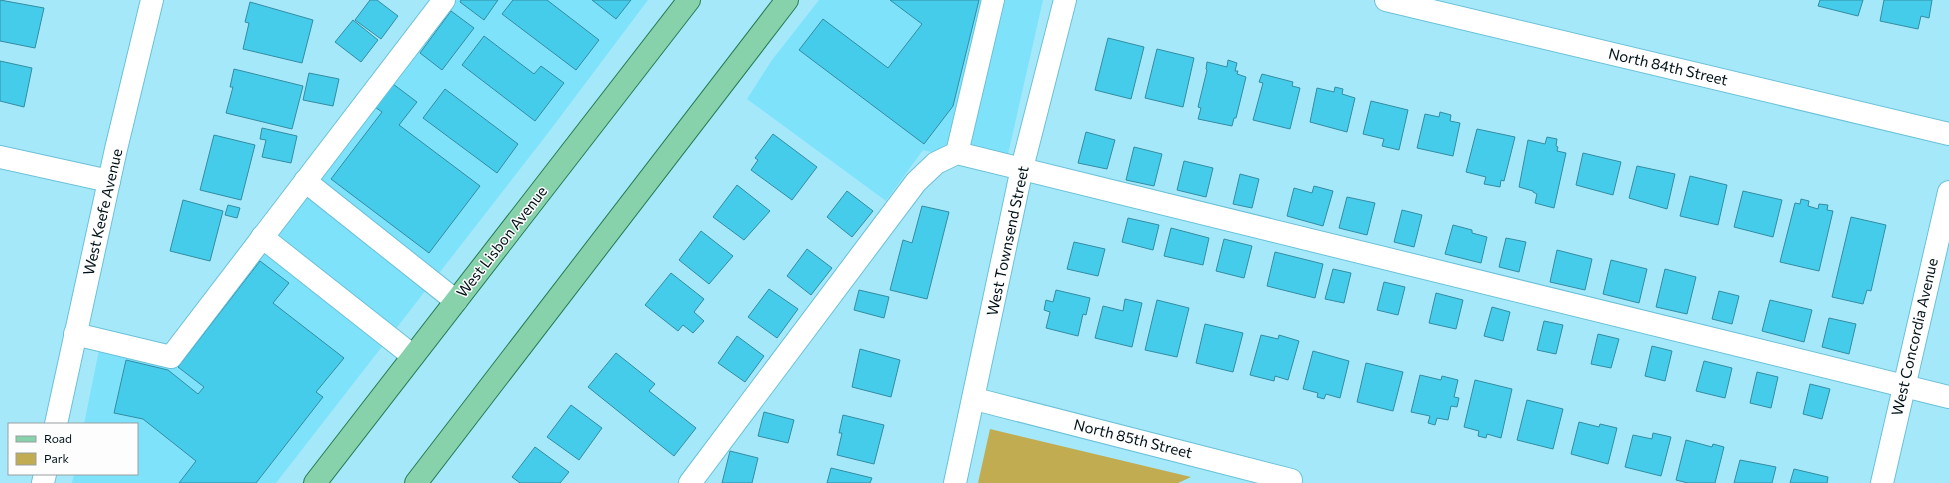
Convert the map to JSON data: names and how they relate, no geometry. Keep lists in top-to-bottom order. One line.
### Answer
{"streets":{"main road":["West Lisbon Avenue"],"street":["North 84th Street","West Keefe Avenue","West Townsend Street","West Concordia Avenue","North 85th Street"]},"crossings":[["West Townsend Street","North 85th Street"]],"legend":["Road","Park"]}
